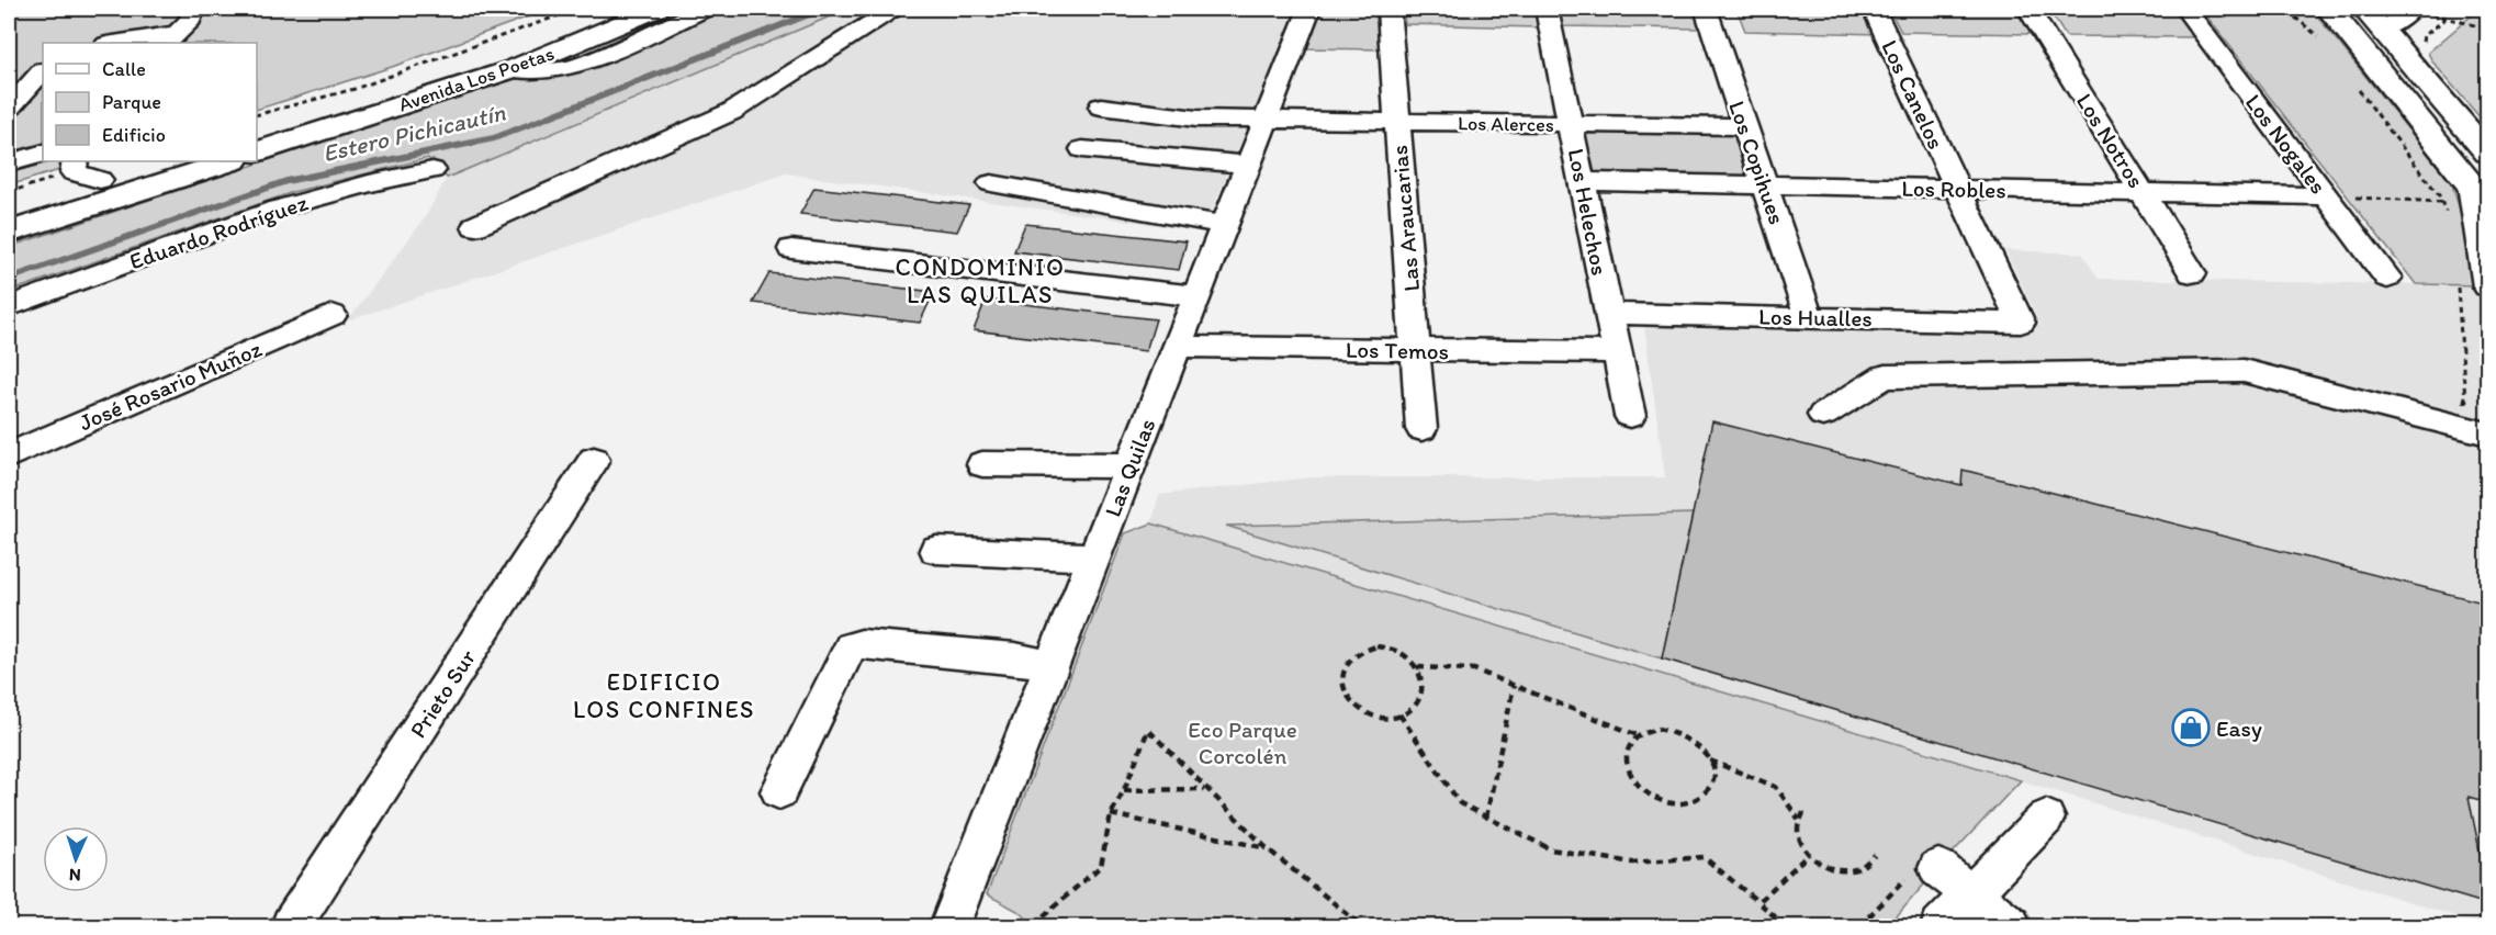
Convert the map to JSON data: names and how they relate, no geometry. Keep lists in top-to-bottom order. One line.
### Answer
{"streets":{"main road":["Avenida Los Poetas"],"street":["Los Canelos","Los Alerces","Los Notros","Los Nogales","Los Copihues","Los Robles","Los Helechos","Las Araucarias","Eduardo Rodríguez","Los Hualles","Los Temos","José Rosario Muñoz","Las Quilas","Prieto Sur"]},"crossings":[["Los Canelos","Los Robles"],["Los Canelos","Los Hualles"],["Los Alerces","Los Copihues"],["Los Alerces","Los Helechos"],["Los Alerces","Las Araucarias"],["Los Alerces","Las Quilas"],["Los Notros","Los Robles"],["Los Nogales","Los Robles"],["Los Copihues","Los Robles"],["Los Copihues","Los Hualles"],["Los Robles","Los Helechos"],["Los Helechos","Los Hualles"],["Los Helechos","Los Temos"],["Las Araucarias","Los Temos"],["Los Temos","Las Quilas"]],"districts":["CONDOMINIO LAS QUILAS","EDIFICIO LOS CONFINES"],"water":["Estero Pichicautín"],"parks":["Eco Parque Corcolén"],"places":{"shop":["Easy"]},"legend":["Calle","Parque","Edificio"],"north":"bottom"}
